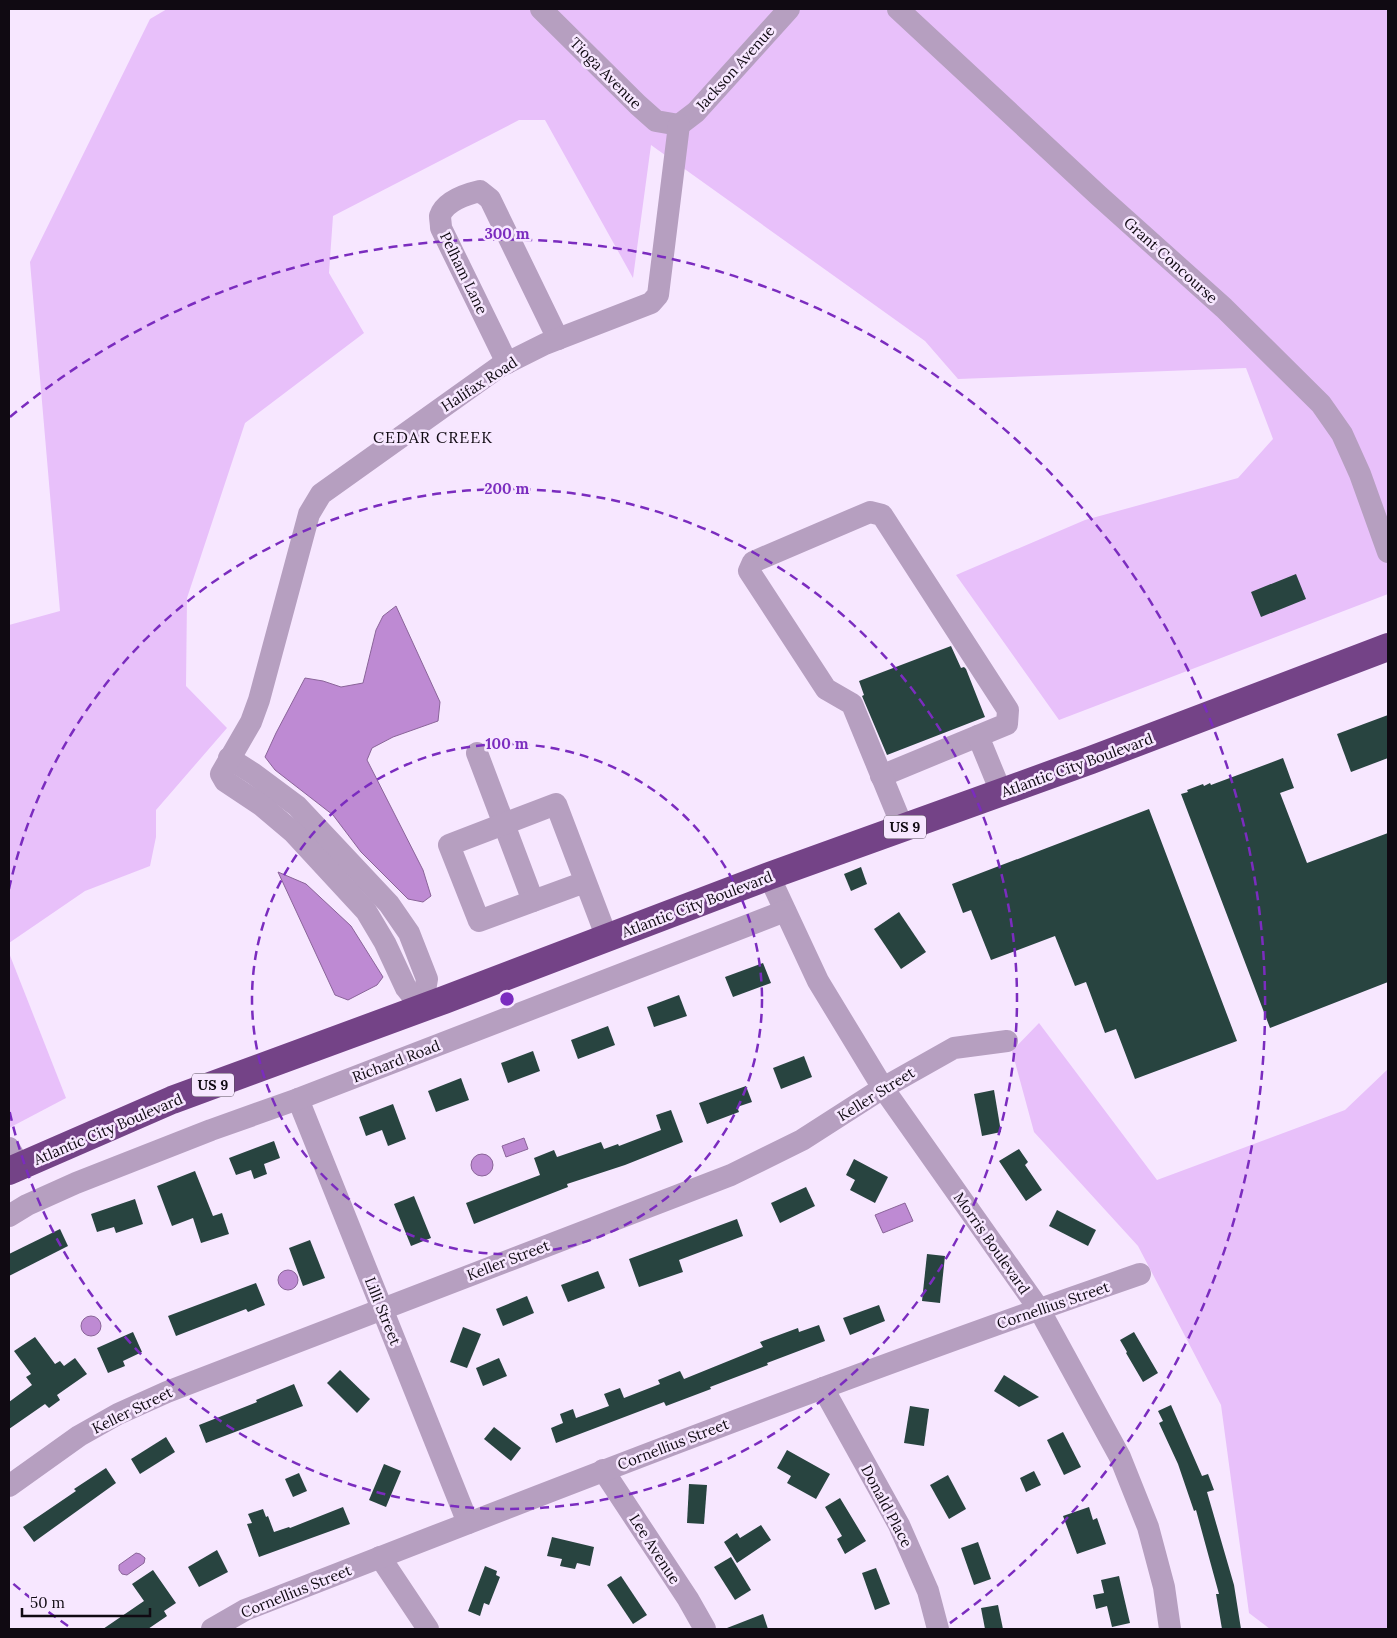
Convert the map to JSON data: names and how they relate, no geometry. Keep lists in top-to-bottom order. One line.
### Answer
{"streets":{"highway":["Atlantic City Boulevard","US 9"],"street":["Jackson Avenue","Tioga Avenue","Grant Concourse","Pelham Lane","Halifax Road","Richard Road","Keller Street","Morris Boulevard","Cornellius Street","Lilli Street","Donald Place","Lee Avenue"]},"crossings":[["Jackson Avenue","Tioga Avenue"],["Jackson Avenue","Halifax Road"],["Tioga Avenue","Halifax Road"],["Pelham Lane","Halifax Road"],["Halifax Road","Atlantic City Boulevard"],["Atlantic City Boulevard","Morris Boulevard"],["Richard Road","Morris Boulevard"],["Richard Road","Lilli Street"],["Keller Street","Morris Boulevard"],["Keller Street","Lilli Street"],["Morris Boulevard","Cornellius Street"],["Cornellius Street","Lilli Street"],["Cornellius Street","Donald Place"],["Cornellius Street","Lee Avenue"]],"districts":["CEDAR CREEK"],"scale_bar":"50 m","rings":["300 m","200 m","100 m"]}
